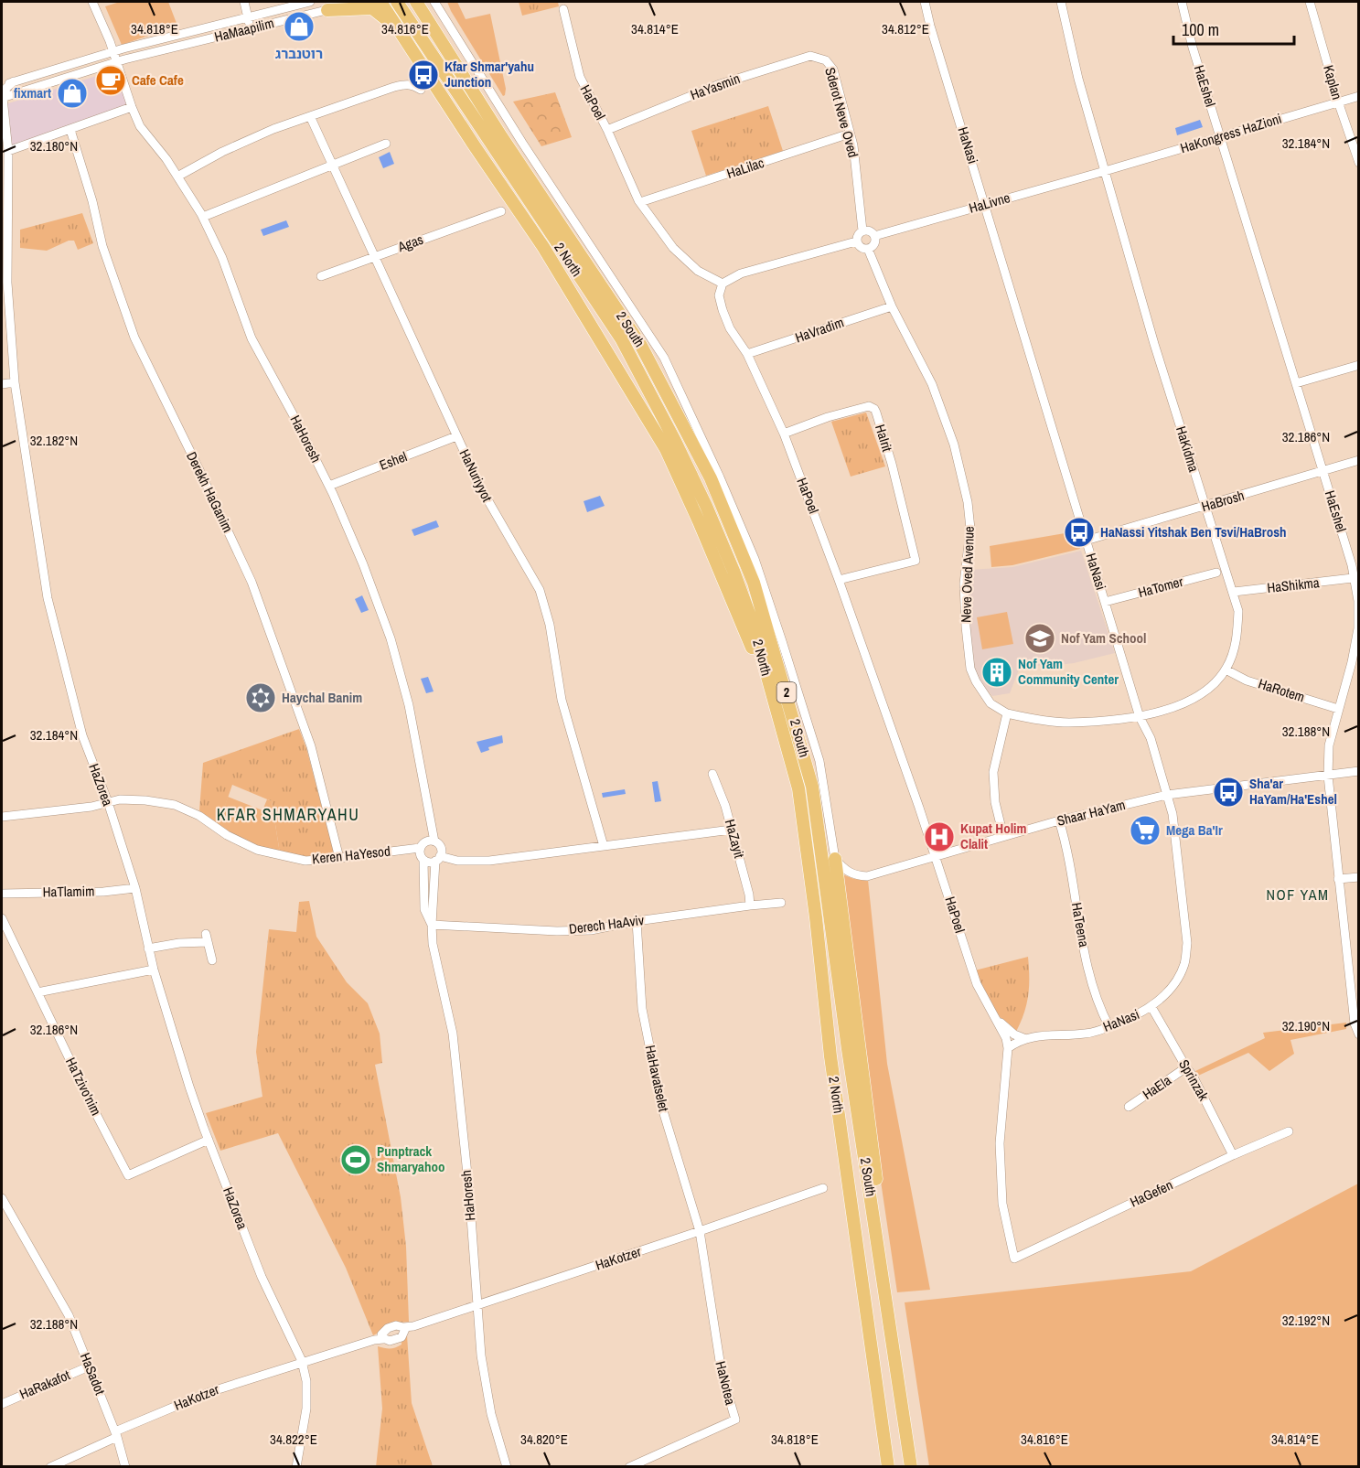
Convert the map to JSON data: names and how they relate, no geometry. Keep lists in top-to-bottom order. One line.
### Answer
{"streets":{"highway":["2 North","2 South","2"],"street":["HaMaapilim","Kaplan","HaEshel","HaYasmin","HaPoel","Sderot Neve Oved","HaKongress HaZioni","HaNasi","HaLilac","HaLivne","Agas","HaVradim","HaIrit","HaHoresh","HaKidma","Eshel","HaNuriyyot","Derekh HaGanim","HaBrosh","Neve Oved Avenue","HaShikma","HaTomer","HaRotem","HaZorea","Shaar HaYam","HaZayit","Keren HaYesod","HaTlamim","Derech HaAviv","HaTeena","HaHavatselet","Sprinzak","HaTzivo'nim","HaEla","HaGefen","HaKotzer","HaSadot","HaNotea","HaRakafot"]},"crossings":[["HaMaapilim","HaHoresh"],["HaMaapilim","HaZorea"],["Kaplan","HaKongress HaZioni"],["HaEshel","HaKongress HaZioni"],["HaEshel","HaBrosh"],["HaEshel","HaShikma"],["HaEshel","HaRotem"],["HaEshel","Shaar HaYam"],["HaYasmin","HaPoel"],["HaYasmin","Sderot Neve Oved"],["HaPoel","HaNasi"],["HaPoel","HaLilac"],["HaPoel","HaVradim"],["HaPoel","HaIrit"],["HaPoel","Shaar HaYam"],["HaPoel","HaGefen"],["Sderot Neve Oved","HaLilac"],["Sderot Neve Oved","HaLivne"],["Sderot Neve Oved","Neve Oved Avenue"],["HaKongress HaZioni","HaLivne"],["HaKongress HaZioni","HaKidma"],["HaNasi","HaLivne"],["HaNasi","HaKidma"],["HaNasi","HaBrosh"],["HaNasi","HaTomer"],["HaNasi","Shaar HaYam"],["HaNasi","HaTeena"],["HaNasi","Sprinzak"],["HaLivne","HaKidma"],["HaLivne","Neve Oved Avenue"],["Agas","HaNuriyyot"],["HaVradim","Neve Oved Avenue"],["HaHoresh","Eshel"],["HaHoresh","Keren HaYesod"],["HaHoresh","Derech HaAviv"],["HaHoresh","HaKotzer"],["HaKidma","HaBrosh"],["HaKidma","Neve Oved Avenue"],["HaKidma","HaShikma"],["HaKidma","HaRotem"],["Eshel","HaNuriyyot"],["Derekh HaGanim","Keren HaYesod"],["HaZorea","Keren HaYesod"],["HaZorea","HaTlamim"],["HaZorea","HaTzivo'nim"],["HaZorea","HaKotzer"],["Shaar HaYam","HaTeena"],["HaZayit","Derech HaAviv"],["Derech HaAviv","HaHavatselet"],["HaHavatselet","HaKotzer"],["HaHavatselet","HaNotea"],["Sprinzak","HaEla"],["Sprinzak","HaGefen"],["HaKotzer","HaSadot"],["HaKotzer","HaNotea"],["HaSadot","HaRakafot"]],"districts":["KFAR SHMARYAHU","NOF YAM"],"places":{"shop":["רוטנברג","fixmart"],"bus stop":["Kfar Shmar'yahu Junction","HaNassi Yitshak Ben Tsvi/HaBrosh","Sha'ar HaYam/Ha'Eshel"],"cafe":["Cafe Cafe"],"school or university":["Nof Yam School"],"building":["Nof Yam Community Center"],"synagogue":["Haychal Banim"],"supermarket":["Mega Ba'Ir"],"hospital":["Kupat Holim Clalit"],"sports":["Punptrack Shmaryahoo"]},"scale_bar":"100 m","coordinates":["34.818°E","34.816°E","34.814°E","34.812°E","32.184°N","32.180°N","32.186°N","32.182°N","32.188°N","32.190°N","32.192°N","34.822°E","34.820°E"]}
